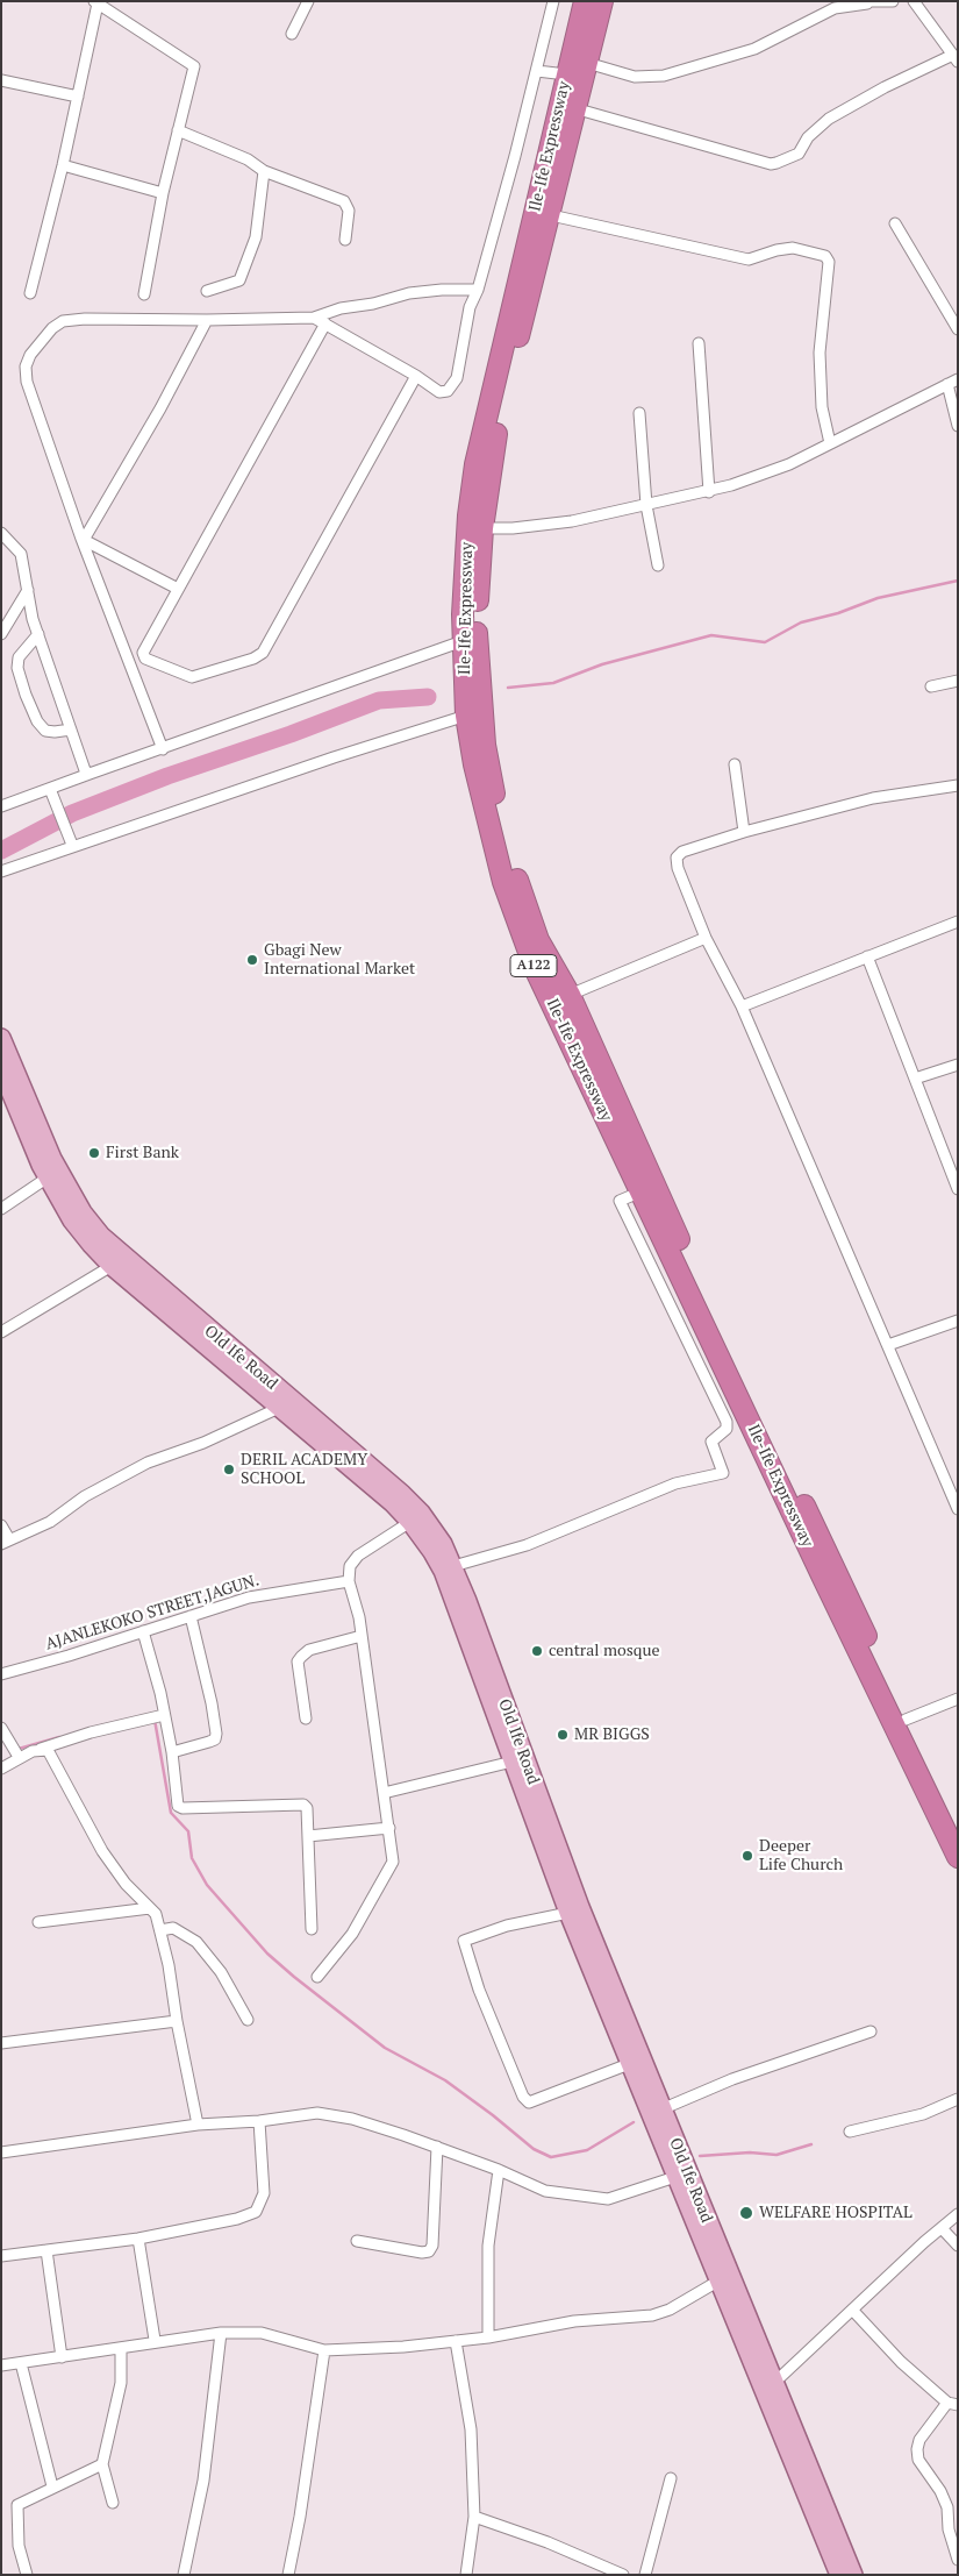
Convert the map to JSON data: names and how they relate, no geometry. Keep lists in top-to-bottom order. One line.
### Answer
{"streets":{"highway":["Ile-Ife Expressway","A122"],"main road":["Old Ife Road"],"street":["AJANLEKOKO STREET,JAGUN."]},"places":["Gbagi New International Market","First Bank","DERIL ACADEMY SCHOOL","central mosque","MR BIGGS","Deeper Life Church","WELFARE HOSPITAL"]}
